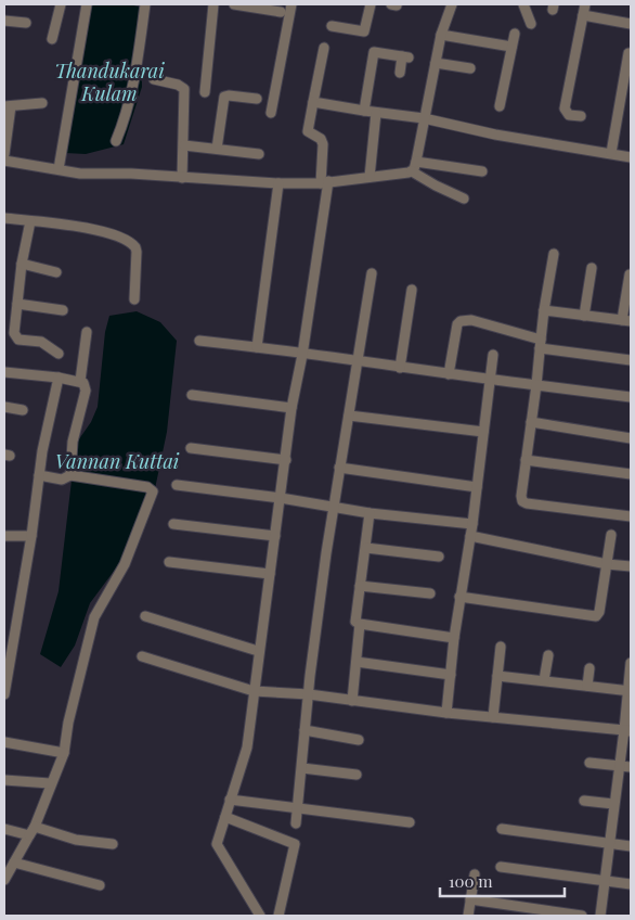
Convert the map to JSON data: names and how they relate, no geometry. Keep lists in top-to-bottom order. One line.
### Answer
{"water":["Thandukarai Kulam","Vannan Kuttai"],"scale_bar":"100 m"}
